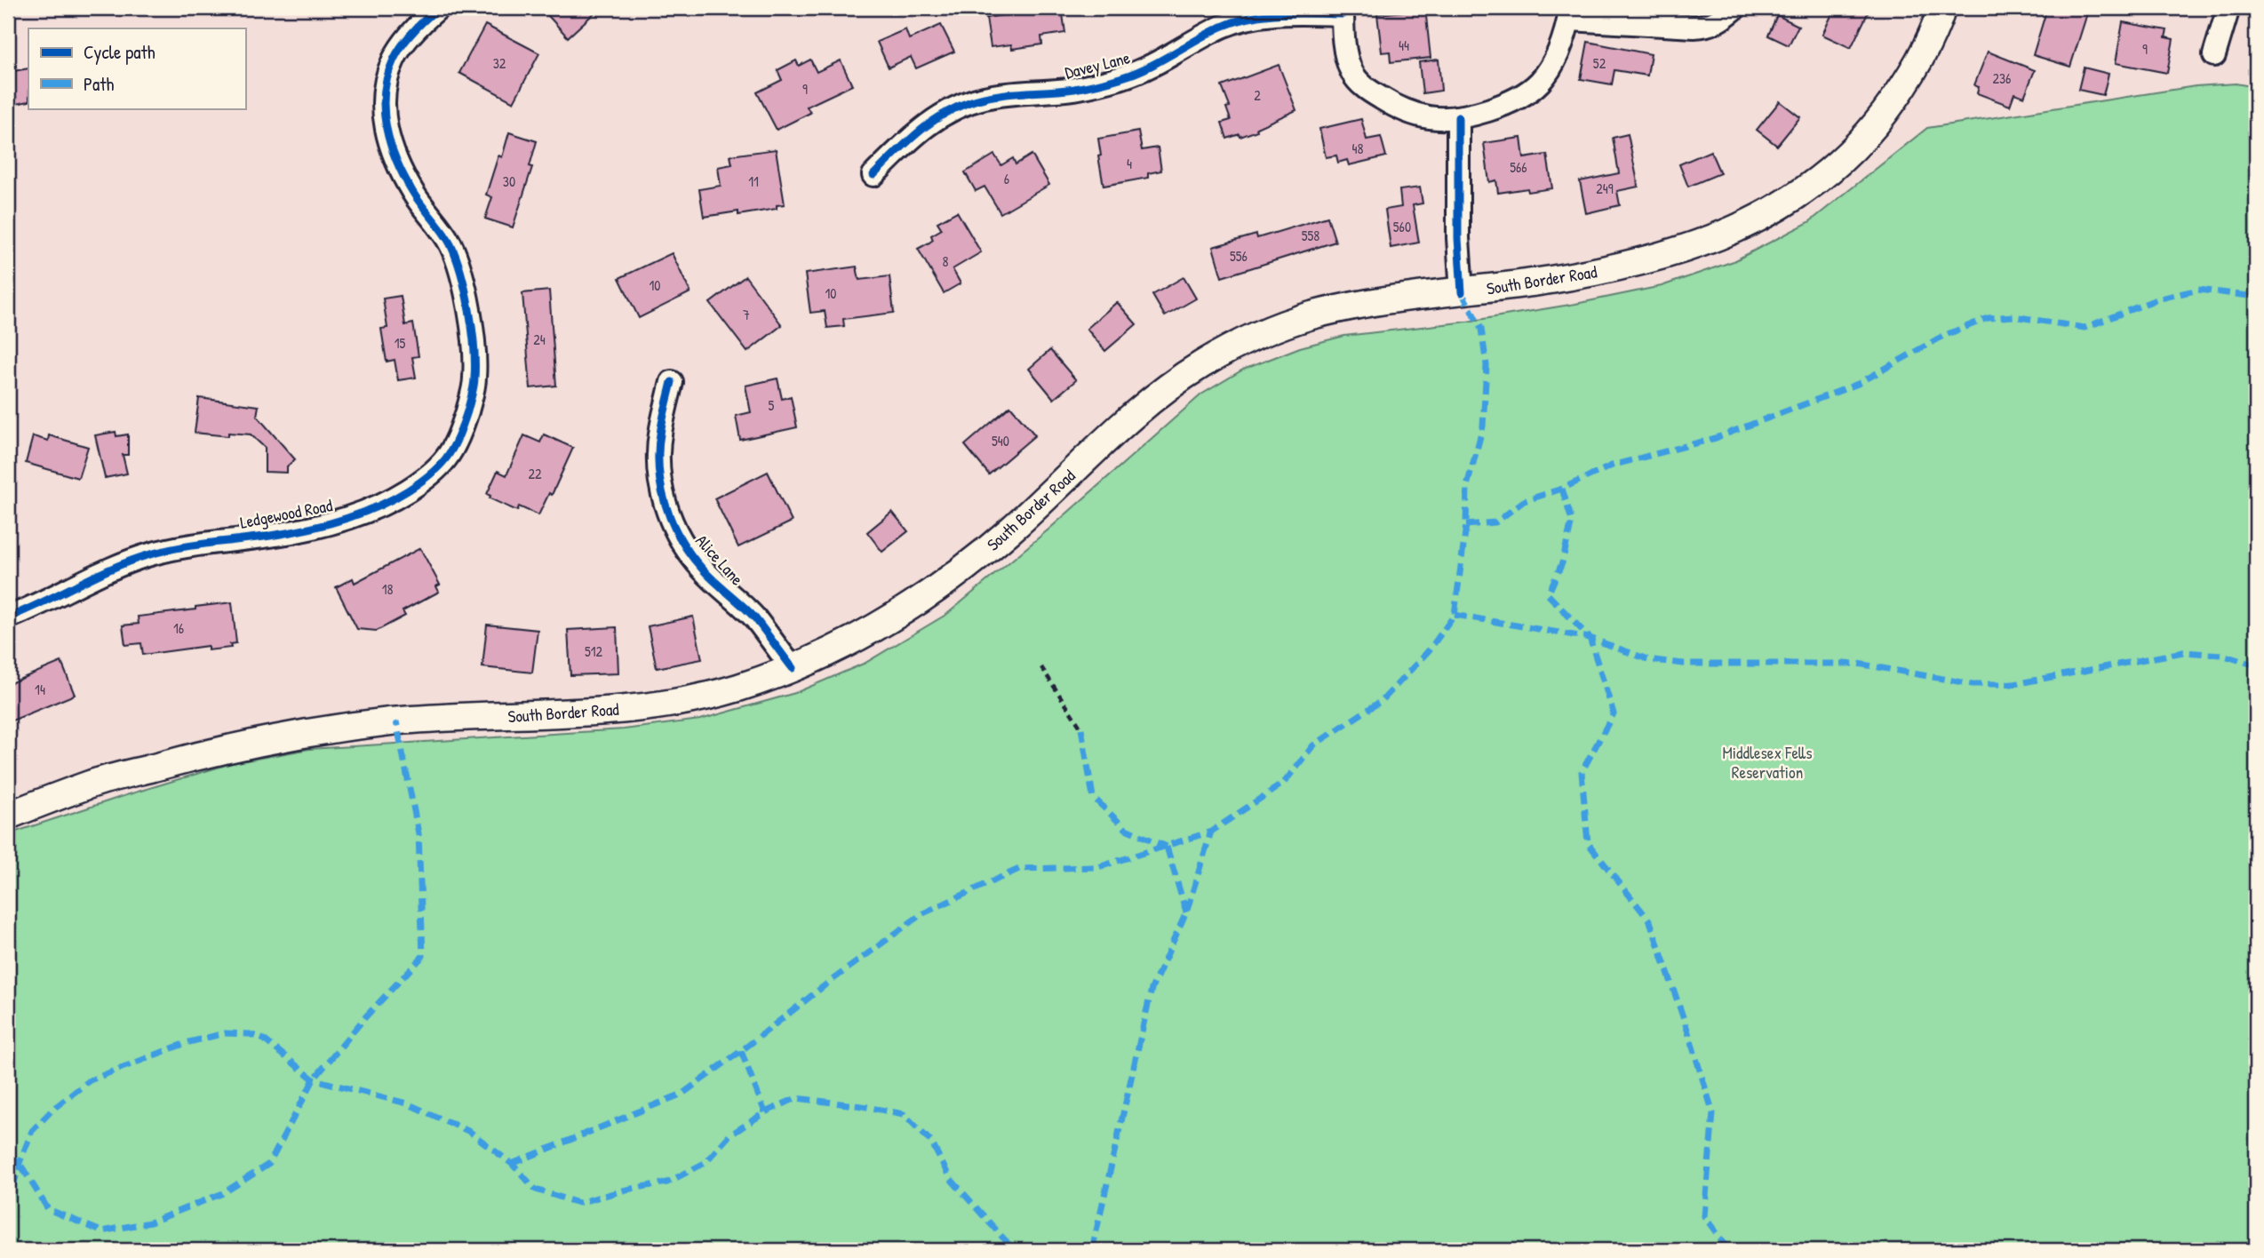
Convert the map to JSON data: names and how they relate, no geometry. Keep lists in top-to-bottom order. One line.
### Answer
{"streets":{"main road":["South Border Road"],"street":["Davey Lane","Ledgewood Road","Alice Lane"]},"crossings":[["South Border Road","Alice Lane"]],"parks":["Middlesex Fells Reservation"],"house_numbers":["44","9","32","52","236","9","2","48","4","566","6","30","11","249","560","558","556","8","10","10","7","24","15","5","540","22","18","16","512","14"],"legend":["Cycle path","Path"]}
